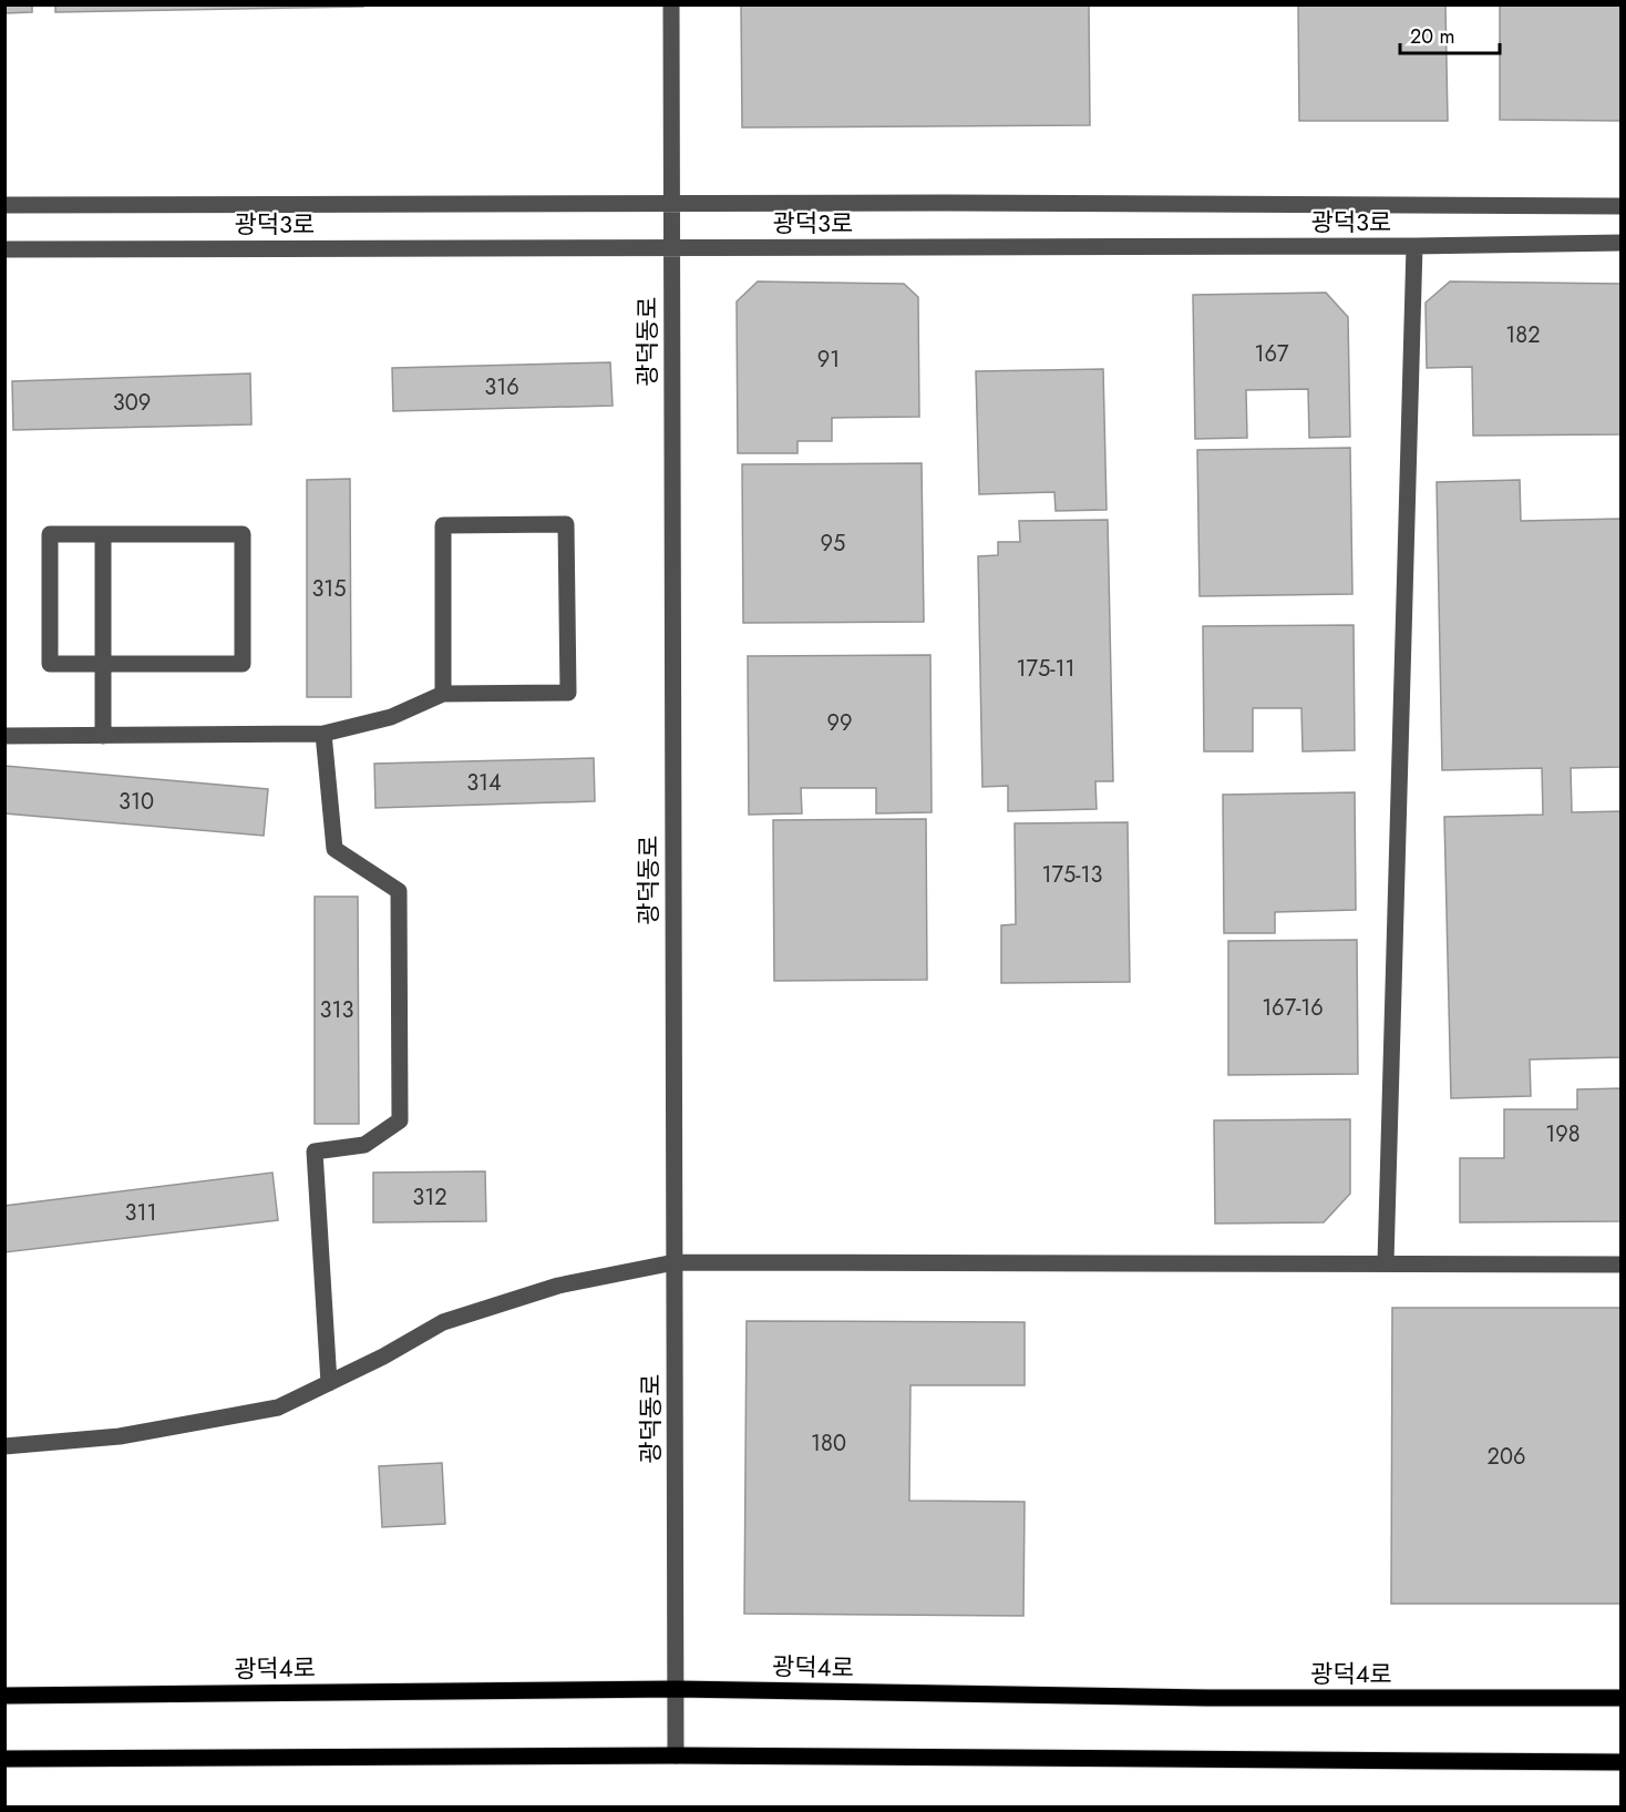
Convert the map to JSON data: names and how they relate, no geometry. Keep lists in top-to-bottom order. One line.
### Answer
{"streets":{"main road":["광덕4로"],"street":["광덕3로","광덕동로"]},"crossings":[["광덕3로","광덕동로"],["광덕동로","광덕4로"]],"house_numbers":["182","167","91","316","309","95","315","175-11","99","314","310","175-13","167-16","313","198","312","311","180","206"],"scale_bar":"20 m"}
